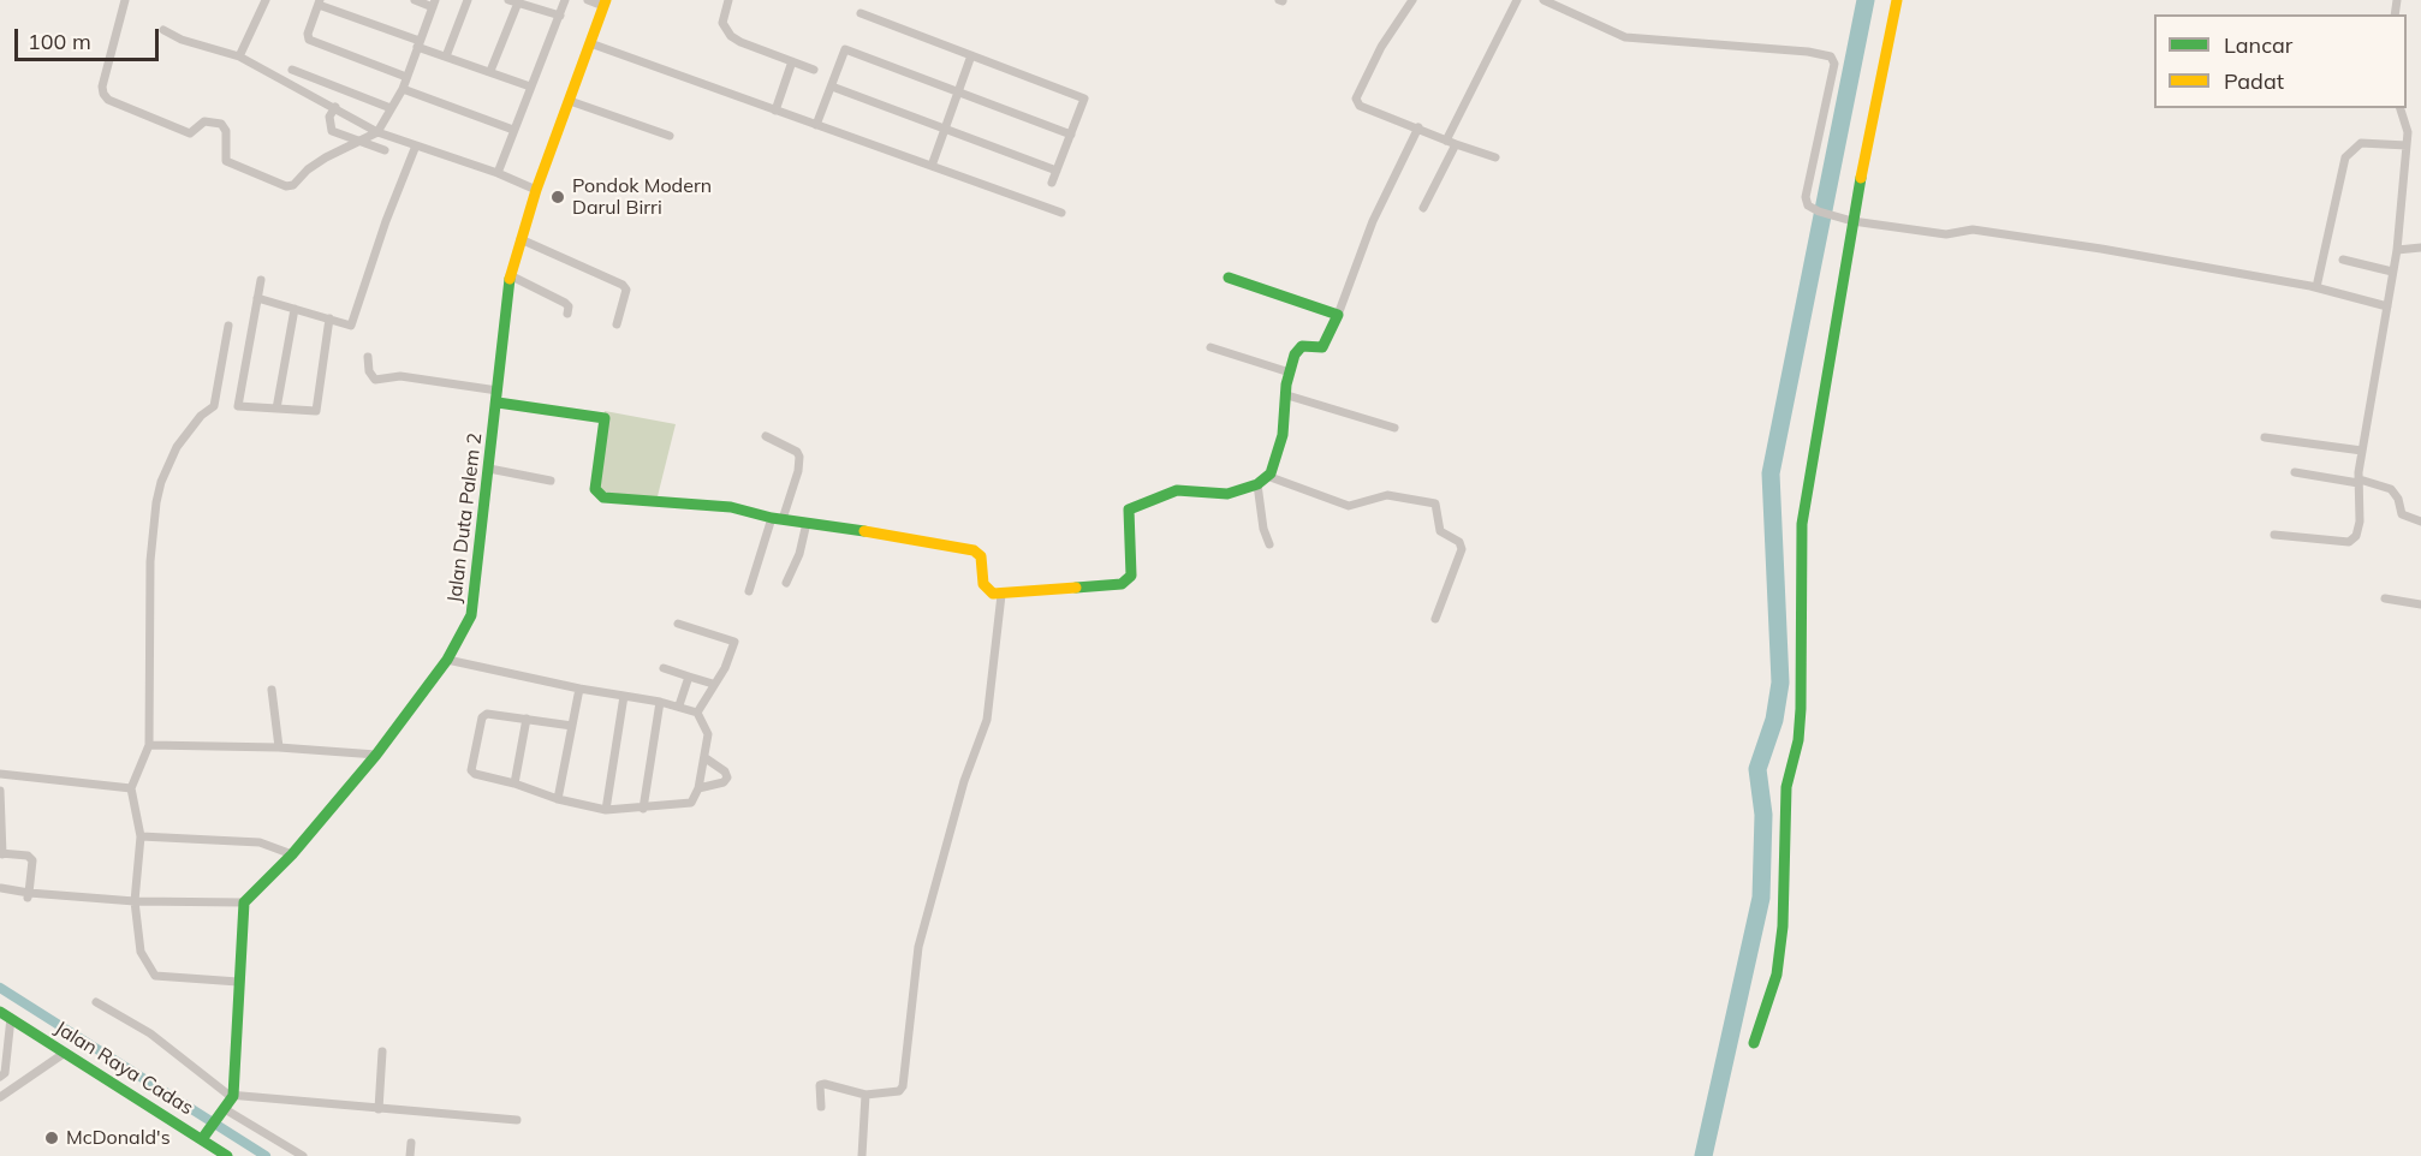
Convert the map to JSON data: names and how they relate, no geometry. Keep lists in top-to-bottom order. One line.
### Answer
{"streets":{"street":["Jalan Duta Palem 2","Jalan Raya Cadas"]},"places":["Pondok Modern Darul Birri","McDonald's"],"legend":["Lancar","Padat"],"scale_bar":"100 m"}
